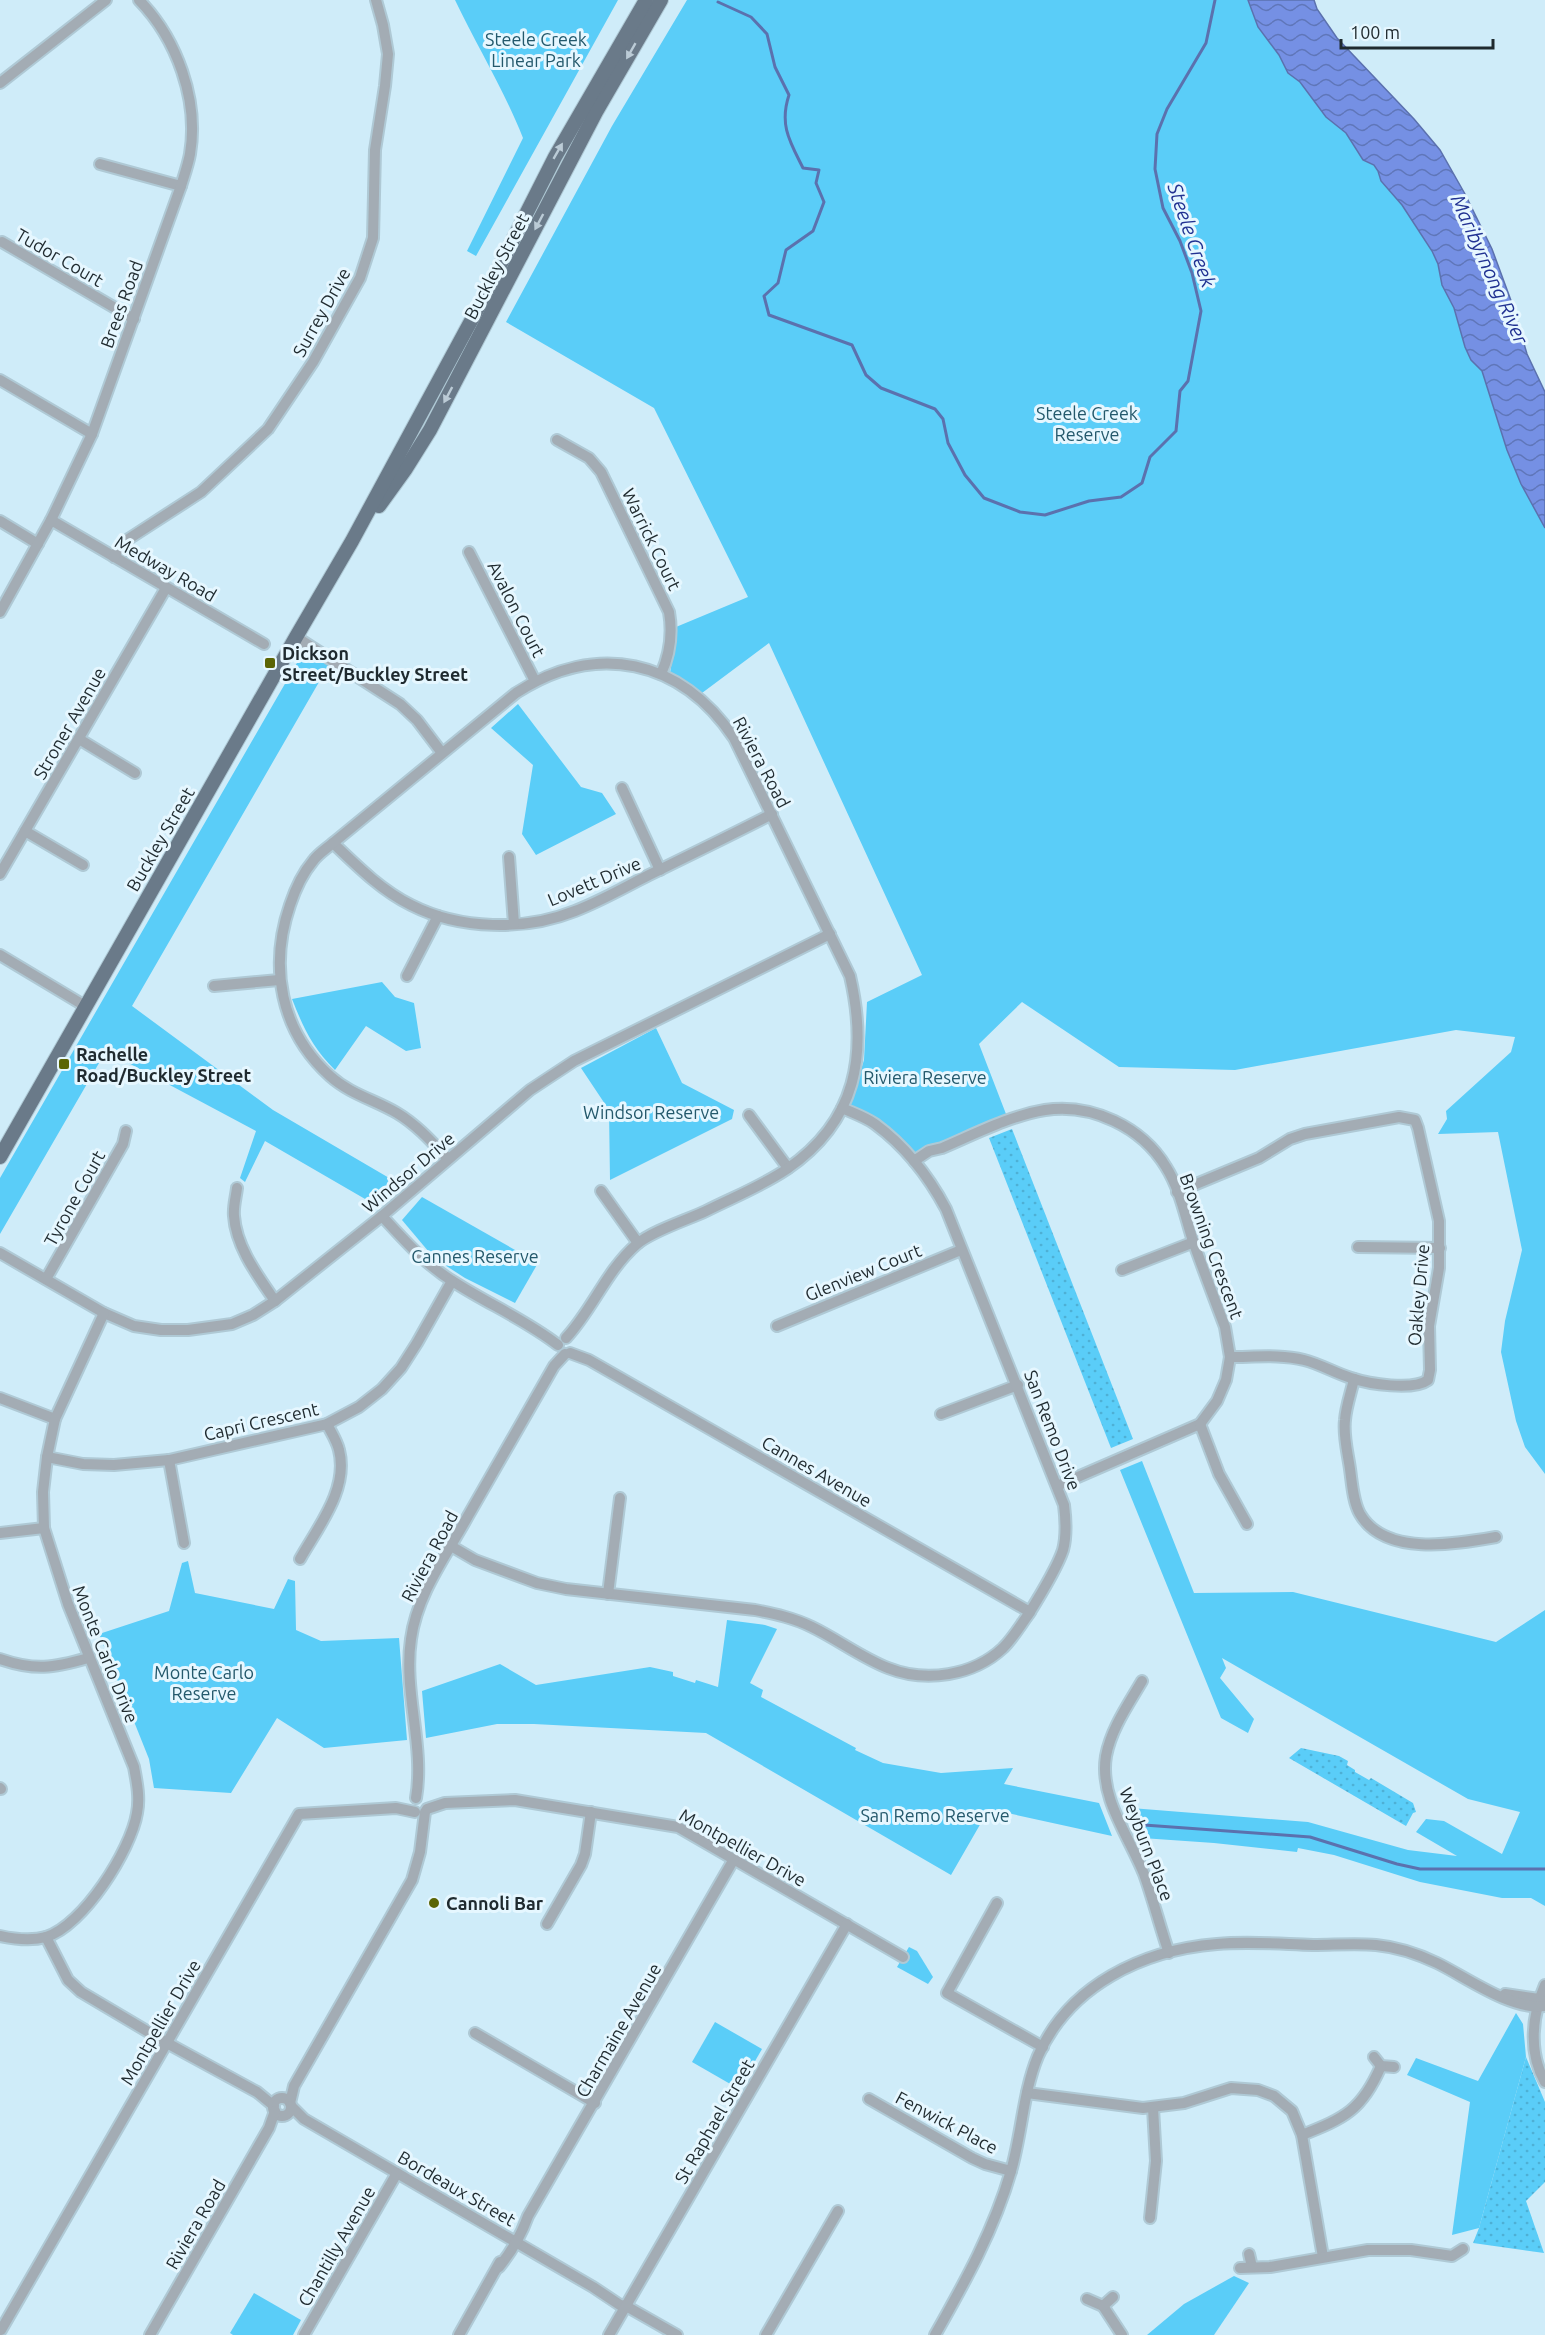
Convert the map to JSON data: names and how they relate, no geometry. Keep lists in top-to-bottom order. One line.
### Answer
{"streets":{"main road":["Buckley Street"],"street":["Tudor Court","Brees Road","Surrey Drive","Warrick Court","Medway Road","Avalon Court","Stroner Avenue","Riviera Road","Lovett Drive","Windsor Drive","Tyrone Court","Browning Crescent","Glenview Court","Oakley Drive","Capri Crescent","San Remo Drive","Cannes Avenue","Monte Carlo Drive","Weyburn Place","Montpellier Drive","Charmaine Avenue","St Raphael Street","Fenwick Place","Bordeaux Street","Chantilly Avenue"]},"crossings":[["Tudor Court","Brees Road"],["Brees Road","Medway Road"],["Surrey Drive","Medway Road"],["Warrick Court","Riviera Road"],["Medway Road","Stroner Avenue"],["Avalon Court","Riviera Road"],["Riviera Road","Lovett Drive"],["Riviera Road","Windsor Drive"],["Riviera Road","San Remo Drive"],["Riviera Road","Cannes Avenue"],["Riviera Road","Montpellier Drive"],["Riviera Road","Bordeaux Street"],["Windsor Drive","Tyrone Court"],["Windsor Drive","Cannes Avenue"],["Windsor Drive","Monte Carlo Drive"],["Browning Crescent","Oakley Drive"],["Browning Crescent","San Remo Drive"],["Glenview Court","San Remo Drive"],["Capri Crescent","Cannes Avenue"],["Capri Crescent","Monte Carlo Drive"],["San Remo Drive","Cannes Avenue"],["Monte Carlo Drive","Bordeaux Street"],["Montpellier Drive","Charmaine Avenue"],["Montpellier Drive","St Raphael Street"],["Montpellier Drive","Bordeaux Street"],["Charmaine Avenue","Bordeaux Street"],["St Raphael Street","Bordeaux Street"],["Bordeaux Street","Chantilly Avenue"]],"water":["Steele Creek","Maribyrnong River"],"parks":["Steele Creek Linear Park","Steele Creek Reserve","Riviera Reserve","Windsor Reserve","Cannes Reserve","Monte Carlo Reserve","San Remo Reserve"],"places":{"transit":["Dickson Street/Buckley Street","Rachelle Road/Buckley Street"],"other":["Cannoli Bar"]},"scale_bar":"100 m"}
